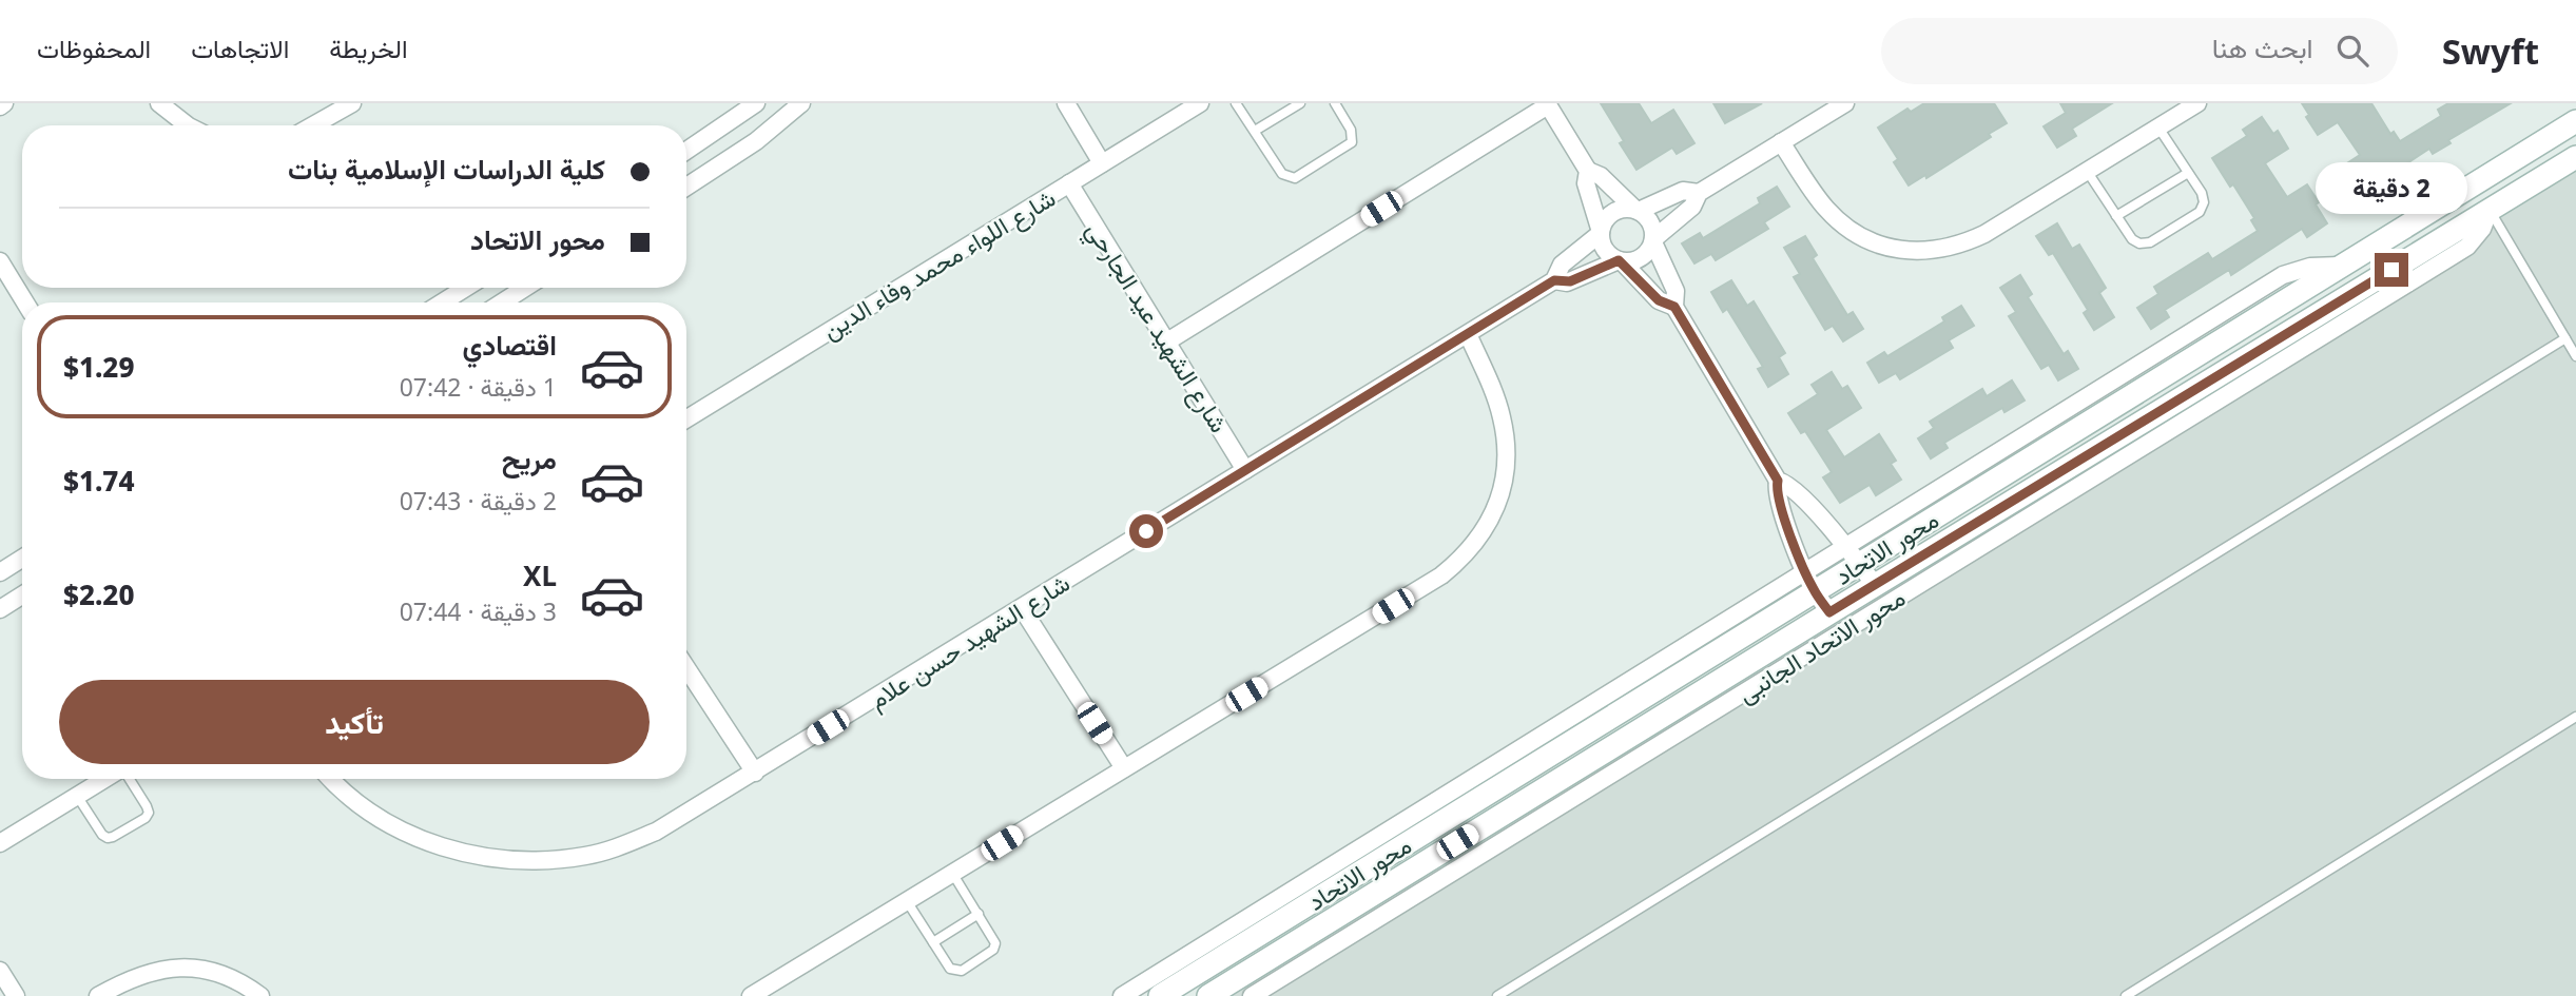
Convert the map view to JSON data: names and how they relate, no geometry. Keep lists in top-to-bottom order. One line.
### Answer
{"streets":{"street":["شارع اللواء محمد وفاء الدين","شارع الشهيد عيد الجارحي","محور الاتحاد","شارع الشهيد حسن علام","محور الاتحاد الجانبى"]},"crossings":[["شارع اللواء محمد وفاء الدين","شارع الشهيد عيد الجارحي"],["شارع الشهيد عيد الجارحي","شارع الشهيد حسن علام"],["محور الاتحاد","محور الاتحاد الجانبى"]],"page":{"header":"Swyft","search":"ابحث هنا","nav":["الخريطة","الاتجاهات","المحفوظات"],"banner":["كلية الدراسات الإسلامية بنات","محور الاتحاد"],"bubble":"2 دقيقة","list":[{"name":"اقتصادي","note":"1 دقيقة · 07:42","value":"$1.29"},{"name":"مريح","note":"2 دقيقة · 07:43","value":"$1.74"},{"name":"XL","note":"3 دقيقة · 07:44","value":"$2.20"}],"buttons":"تأكيد"}}
